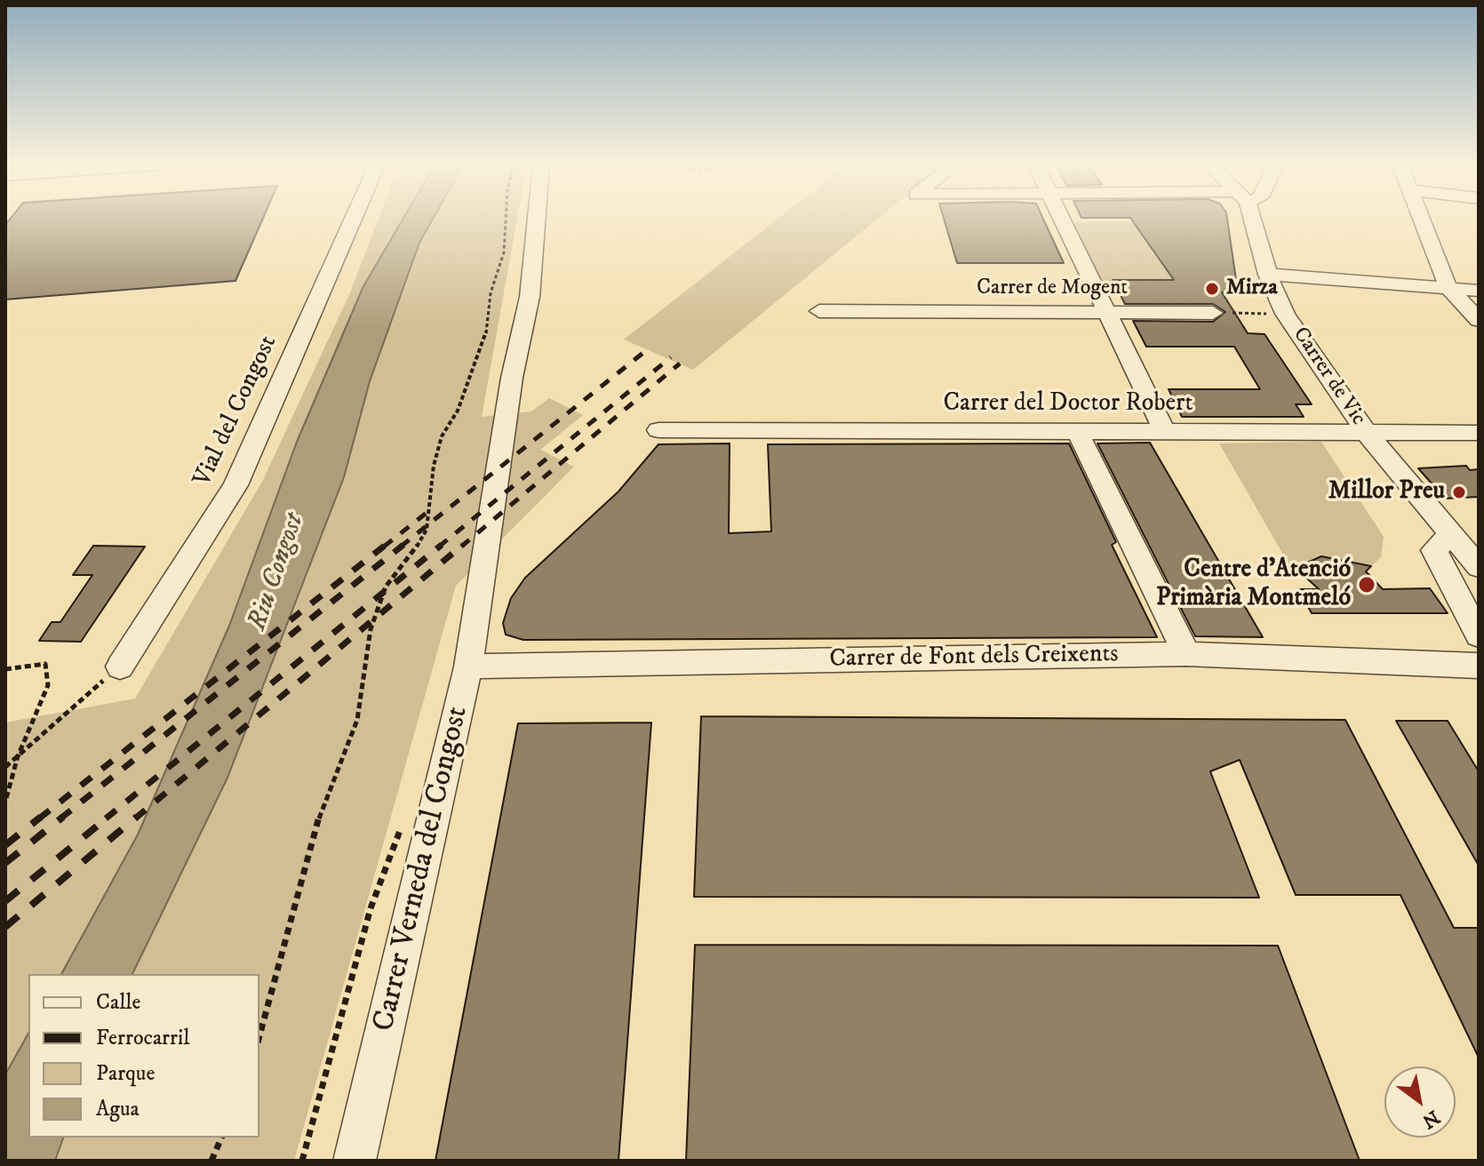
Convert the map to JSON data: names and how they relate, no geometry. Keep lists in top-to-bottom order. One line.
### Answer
{"streets":{"street":["Carrer de Mogent","Carrer de Vic","Carrer del Doctor Robert","Vial del Congost","Carrer de Font dels Creixents","Carrer Verneda del Congost"]},"crossings":[["Carrer de Vic","Carrer del Doctor Robert"],["Carrer de Font dels Creixents","Carrer Verneda del Congost"]],"water":["Riu Congost"],"places":["Mirza","Millor Preu","Centre d'Atenció Primària Montmeló"],"legend":["Calle","Ferrocarril","Parque","Agua"],"north":"bottom right"}
